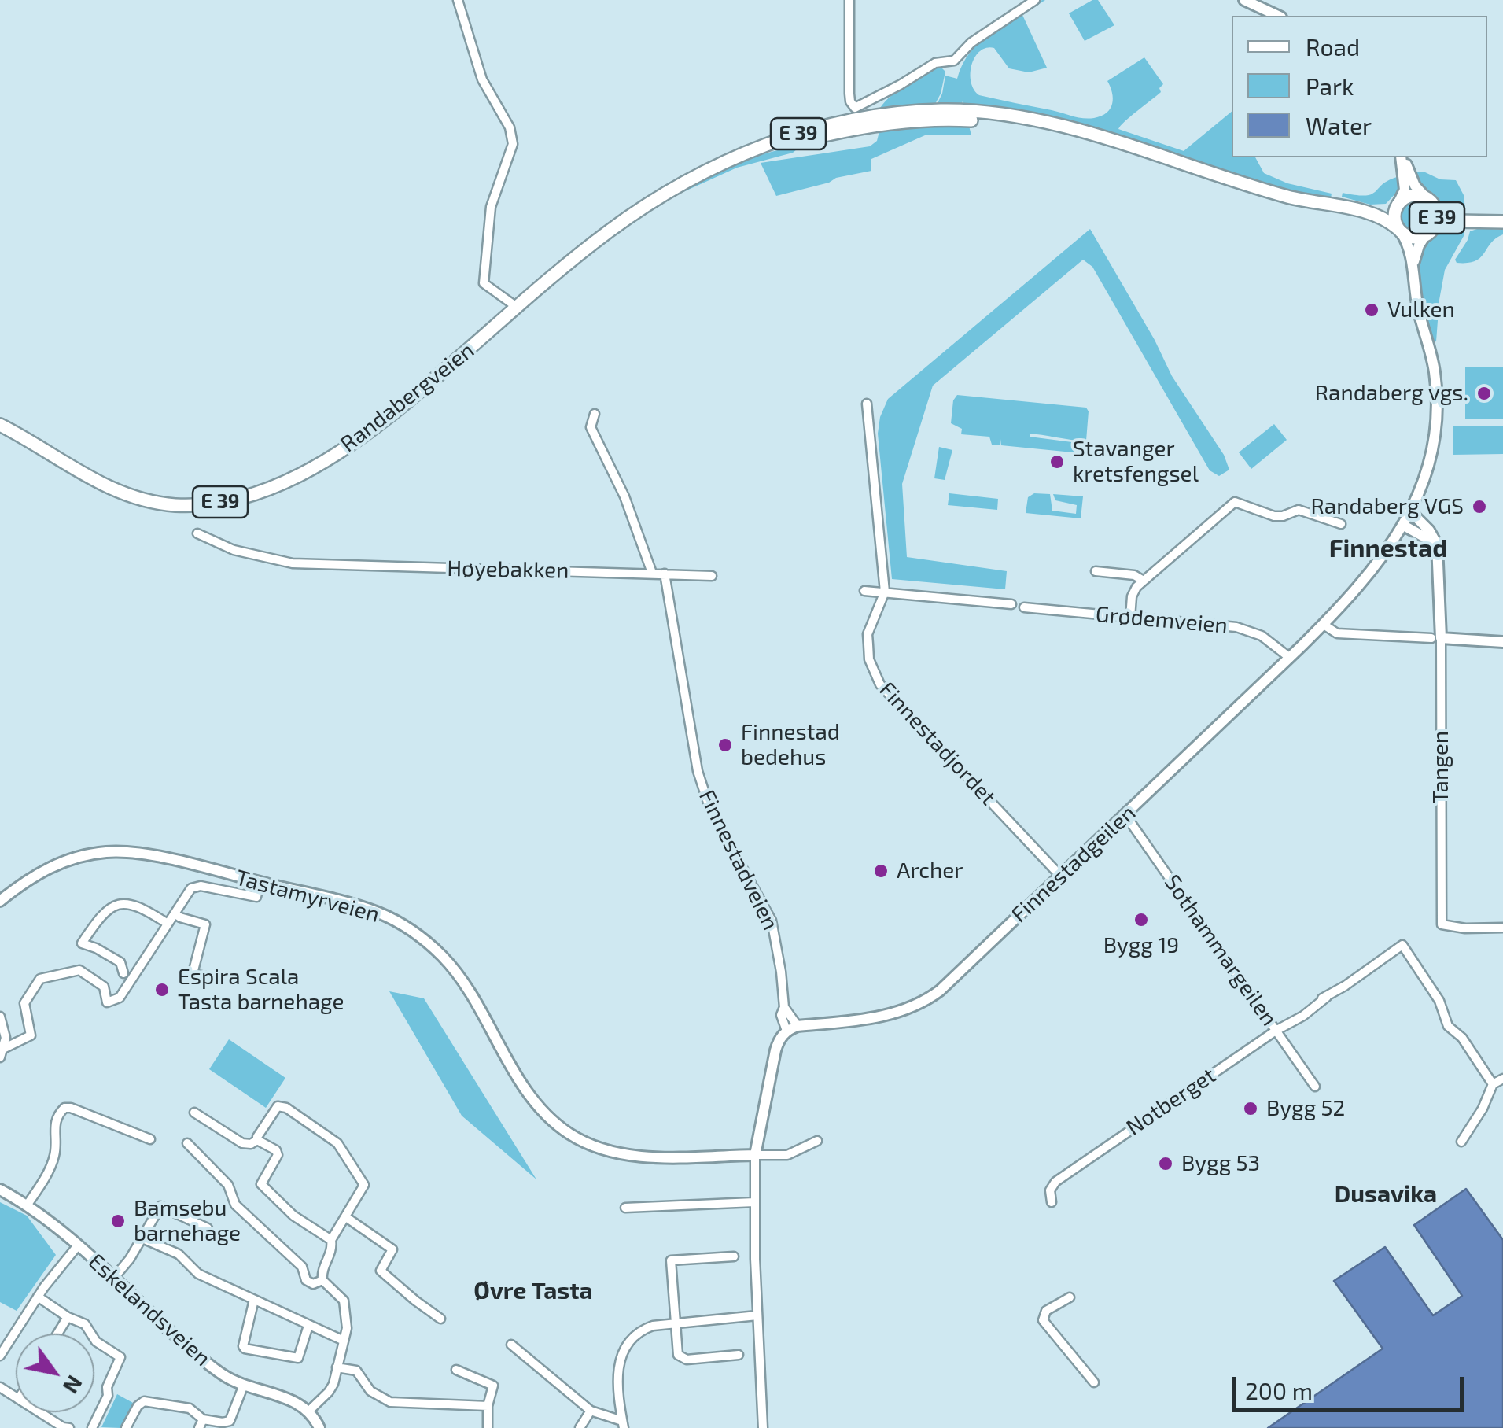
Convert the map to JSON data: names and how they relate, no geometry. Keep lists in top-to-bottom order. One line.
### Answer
{"streets":{"highway":["E 39","Randabergveien"],"main road":["Tangen","Finnestadveien","Finnestadgeilen","Tastamyrveien","Eskelandsveien"],"street":["Høyebakken","Grødemveien","Finnestadjordet","Sothammargeilen","Notberget"]},"crossings":[["E 39","Randabergveien"],["E 39","Finnestadgeilen"],["Randabergveien","Finnestadgeilen"],["Grødemveien","Finnestadgeilen"],["Finnestadjordet","Finnestadgeilen"],["Finnestadveien","Finnestadgeilen"],["Finnestadveien","Tastamyrveien"],["Finnestadgeilen","Sothammargeilen"],["Sothammargeilen","Notberget"]],"districts":["Finnestad","Dusavika","Øvre Tasta"],"places":["Vulken","Randaberg vgs.","Stavanger kretsfengsel","Randaberg VGS","Finnestad bedehus","Archer","Bygg 19","Espira Scala Tasta barnehage","Bygg 52","Bygg 53","Bamsebu barnehage"],"legend":["Road","Park","Water"],"scale_bar":"200 m","north":"bottom right"}
